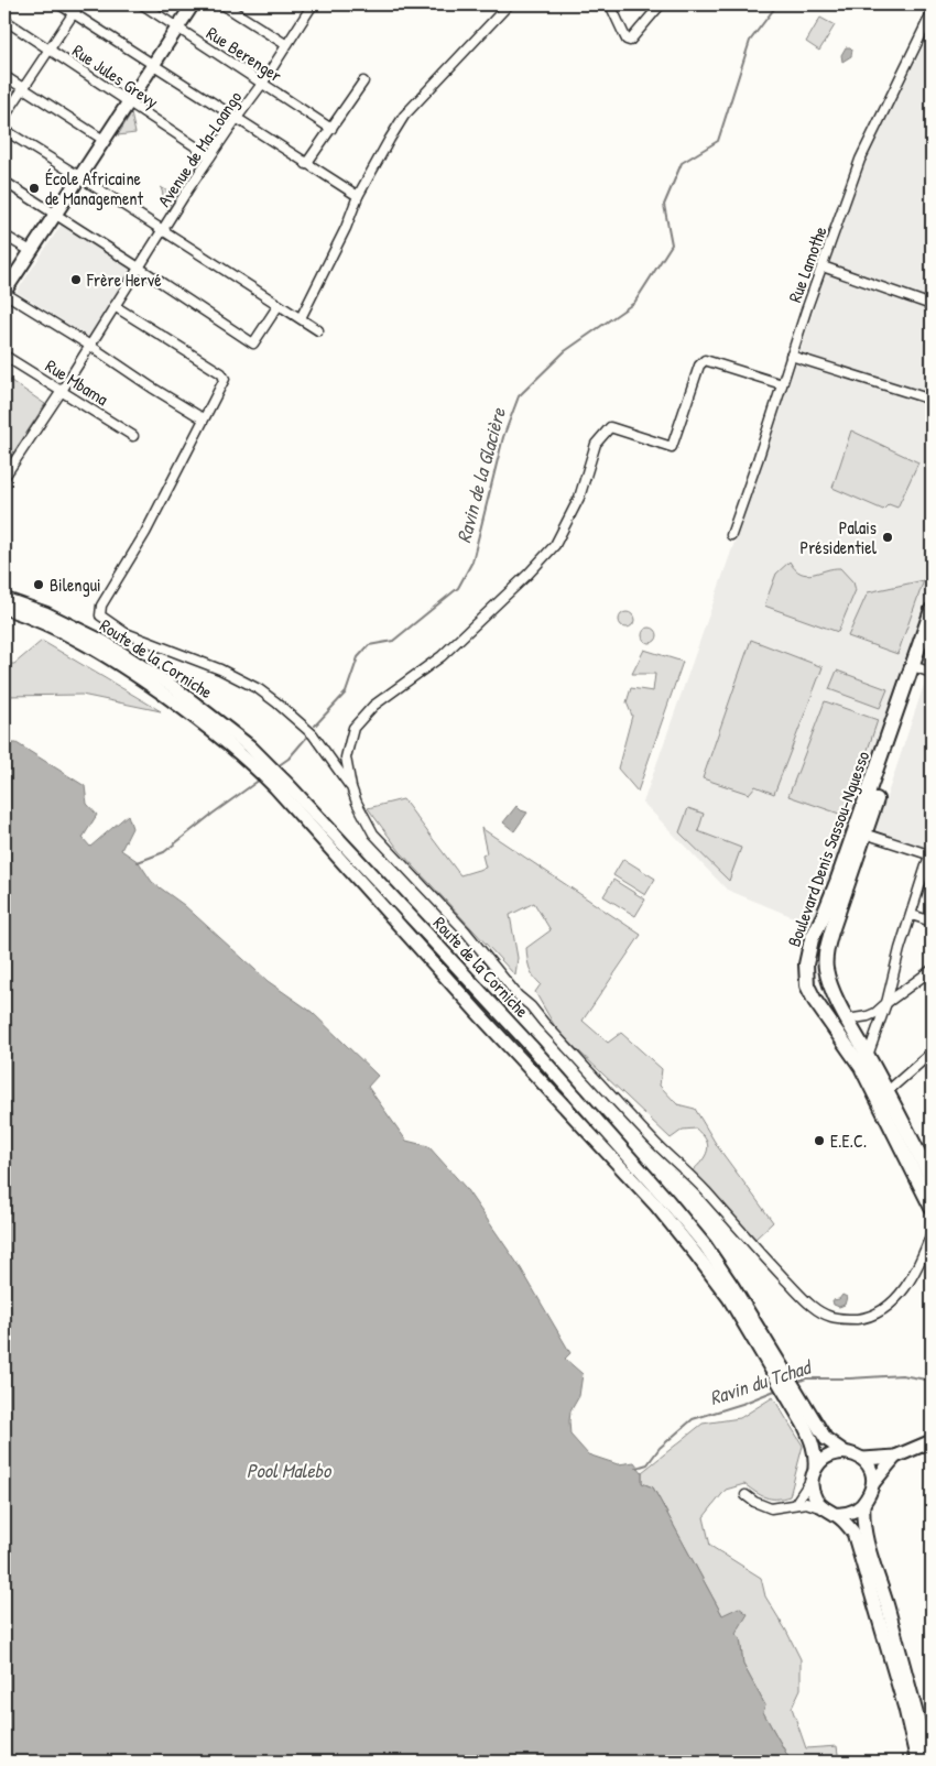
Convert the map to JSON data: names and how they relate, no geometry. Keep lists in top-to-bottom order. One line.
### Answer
{"streets":{"main road":["Route de la Corniche","Boulevard Denis Sassou-Nguesso"],"street":["Rue Berenger","Rue Jules Grevy","Avenue de Ma-Loango","Rue Lamothe","Rue Mbama"]},"crossings":[["Rue Berenger","Avenue de Ma-Loango"],["Rue Jules Grevy","Avenue de Ma-Loango"],["Avenue de Ma-Loango","Rue Mbama"]],"water":["Ravin de la Glacière","Ravin du Tchad","Pool Malebo"],"places":["École Africaine de Management","Frère Hervé","Palais Présidentiel","Bilengui","E.E.C."]}
